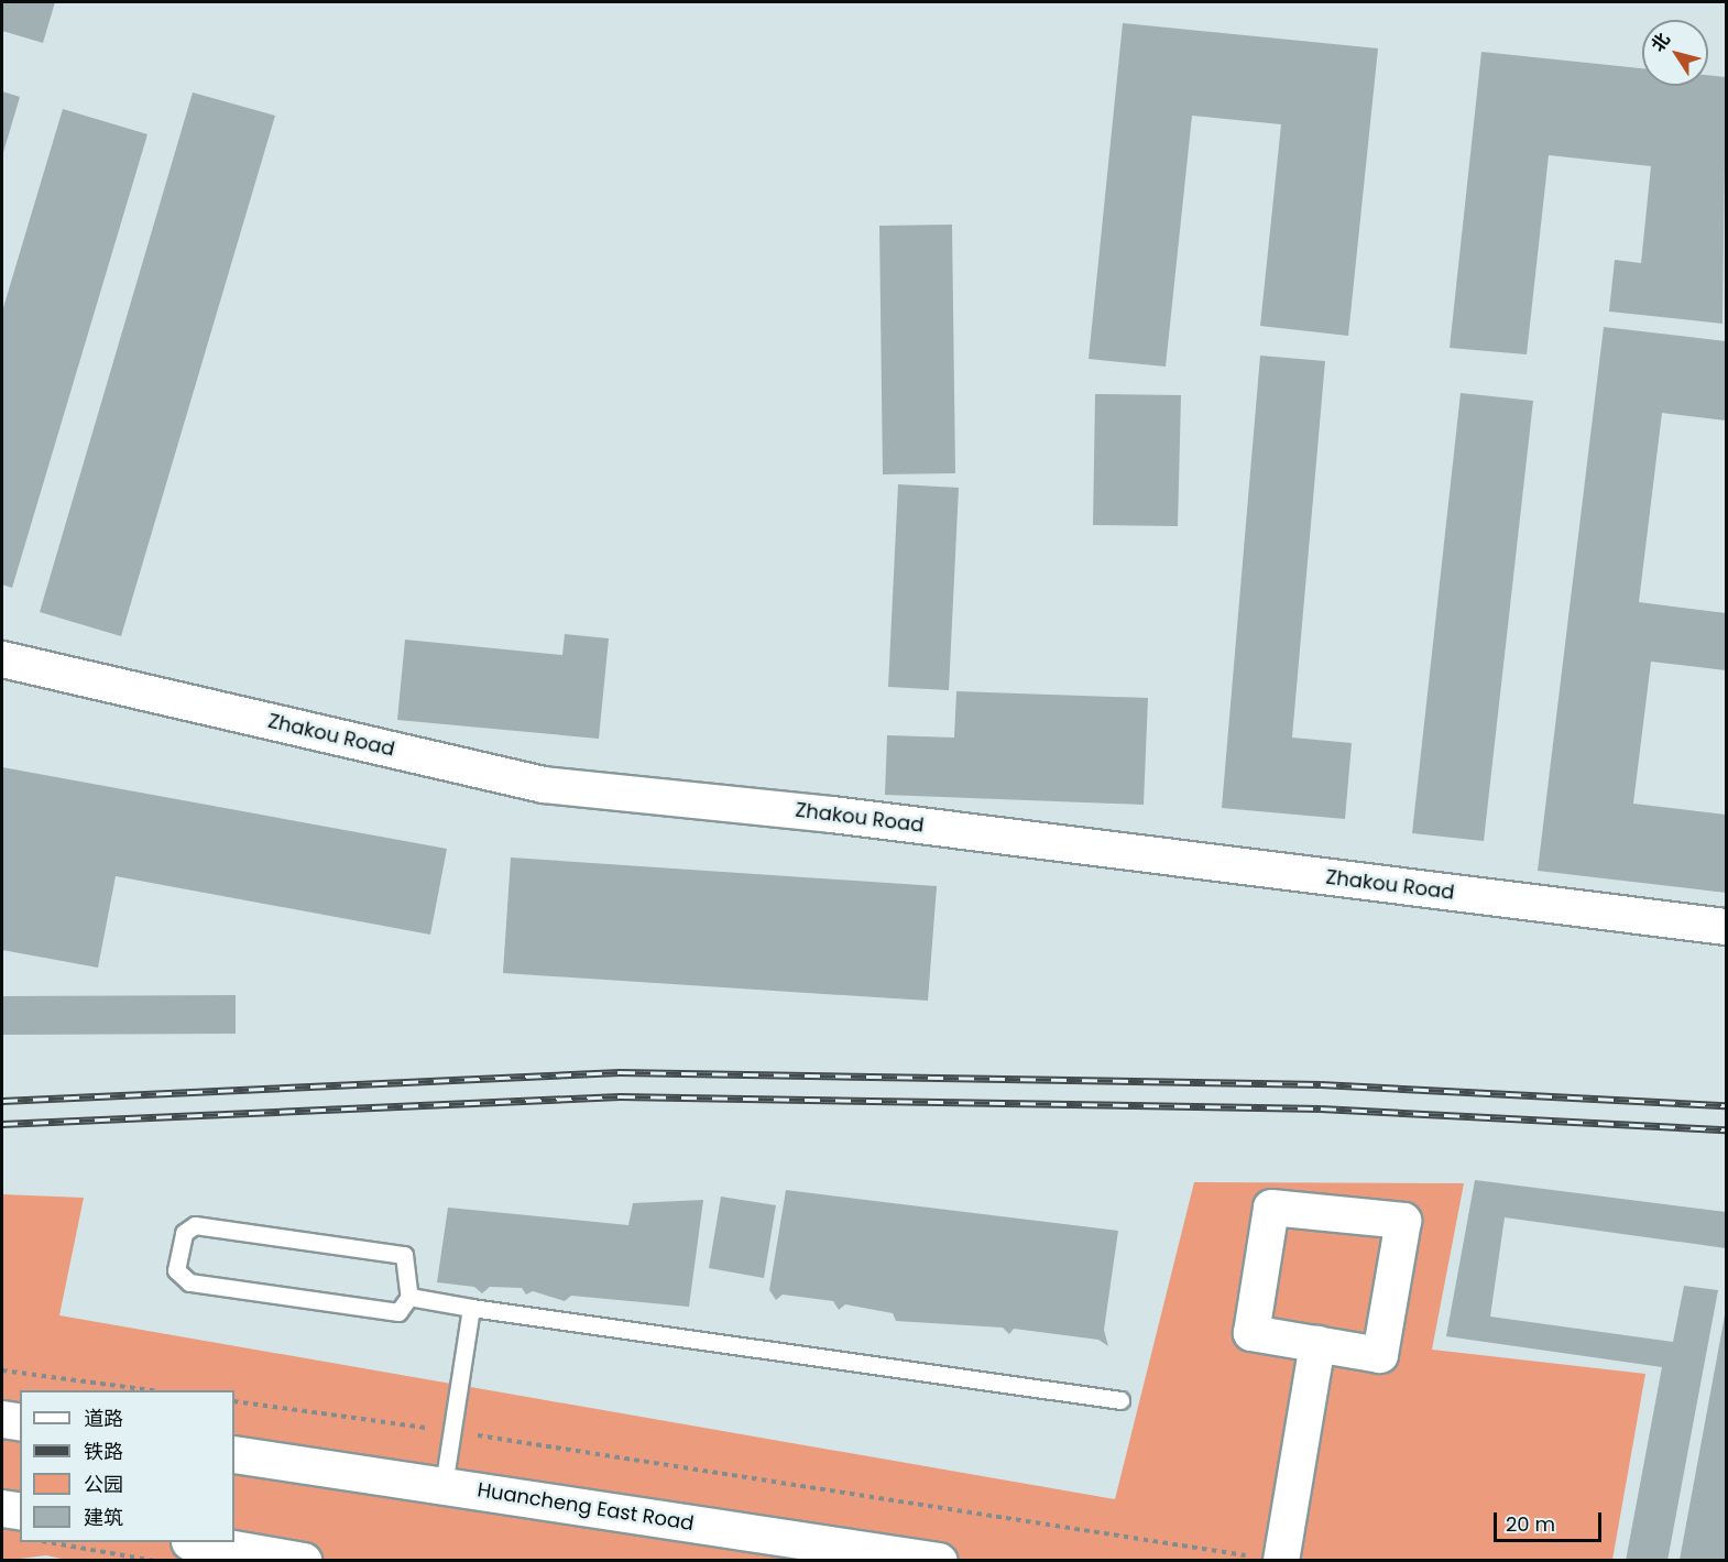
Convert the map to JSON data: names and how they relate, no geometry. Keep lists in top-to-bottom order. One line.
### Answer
{"streets":{"main road":["Huancheng East Road"],"street":["Zhakou Road"]},"legend":["道路","铁路","公园","建筑"],"scale_bar":"20 m","north":"top left"}
